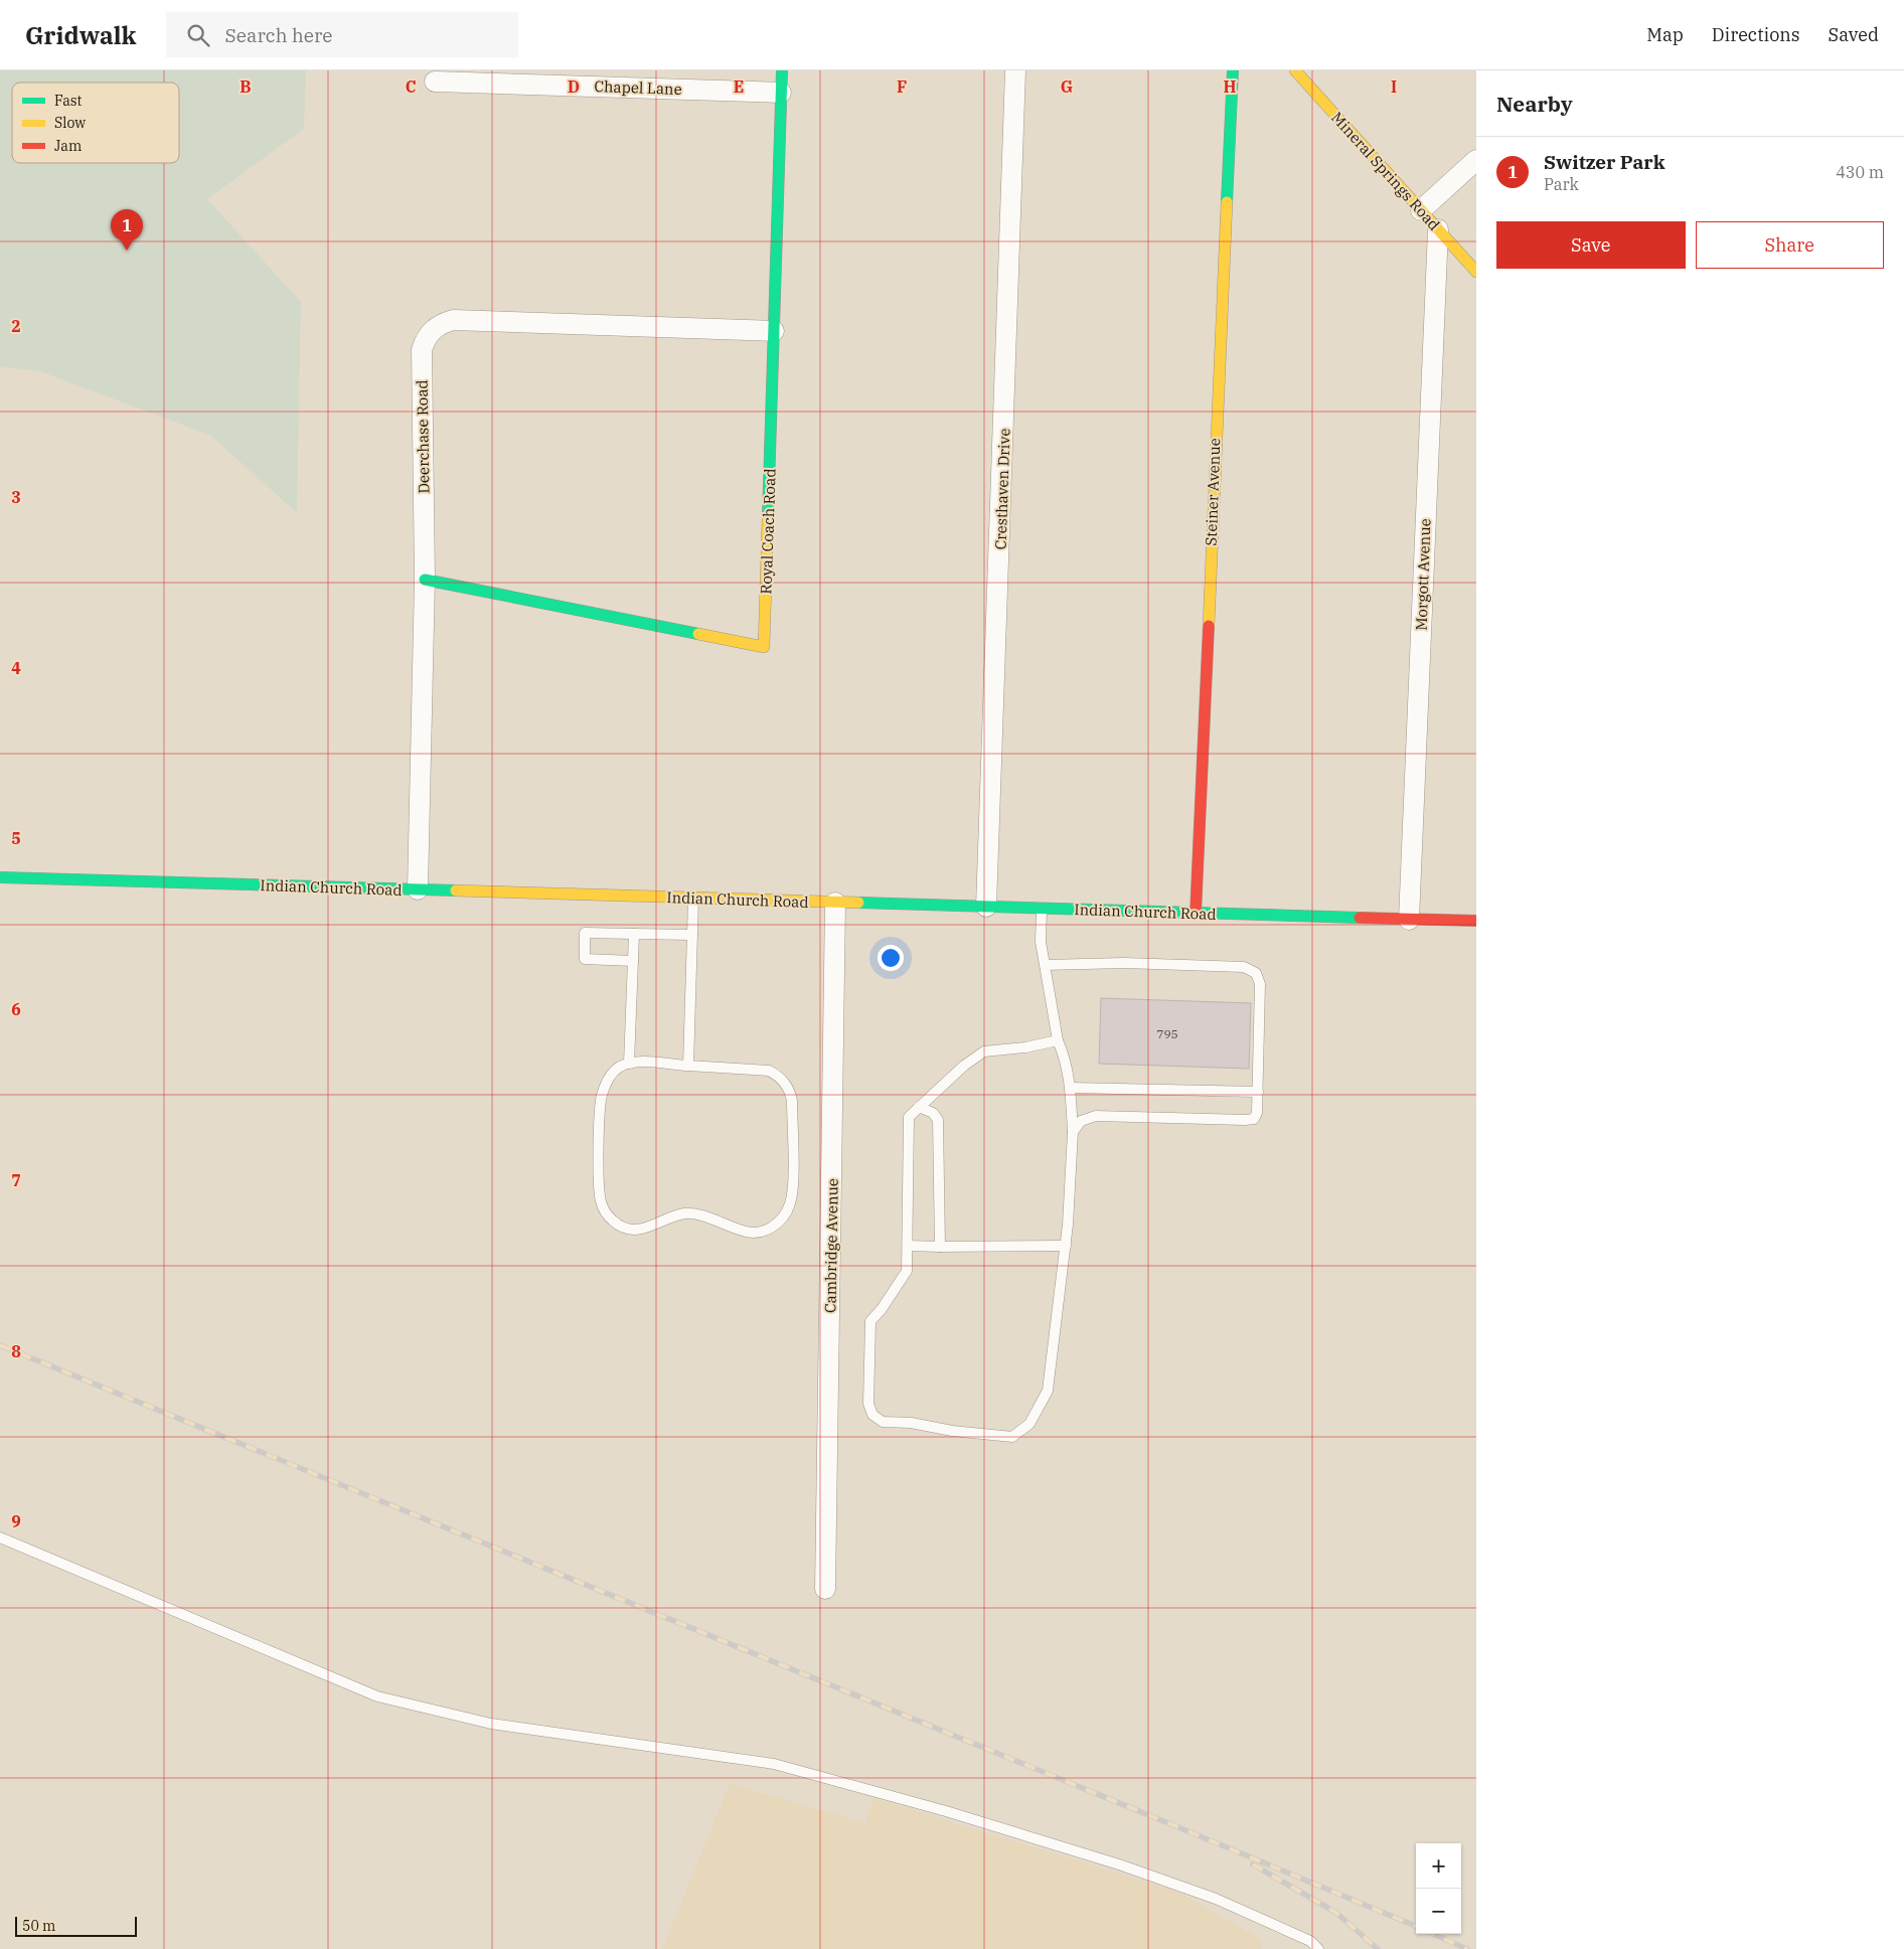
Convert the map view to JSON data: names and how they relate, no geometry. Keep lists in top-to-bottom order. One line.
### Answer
{"streets":{"street":["Chapel Lane","Mineral Springs Road","Deerchase Road","Cresthaven Drive","Steiner Avenue","Royal Coach Road","Morgott Avenue","Indian Church Road","Cambridge Avenue"]},"crossings":[["Chapel Lane","Royal Coach Road"],["Mineral Springs Road","Morgott Avenue"],["Deerchase Road","Royal Coach Road"],["Deerchase Road","Indian Church Road"],["Cresthaven Drive","Indian Church Road"],["Steiner Avenue","Indian Church Road"],["Morgott Avenue","Indian Church Road"],["Indian Church Road","Cambridge Avenue"]],"house_numbers":["795"],"legend":["Fast","Slow","Jam"],"scale_bar":"50 m","page":{"header":"Gridwalk","search":"Search here","nav":["Map","Directions","Saved"],"heading":"Nearby","list":[{"mark":"1","name":"Switzer Park","note":"Park","value":"430 m"}],"buttons":["Save","Share"],"pins":"1","map_buttons":["+","−"],"scale":"50 m"},"grid":{"columns":["B","C","D","E","F","G","H","I"],"rows":["2","3","4","5","6","7","8","9"]}}
